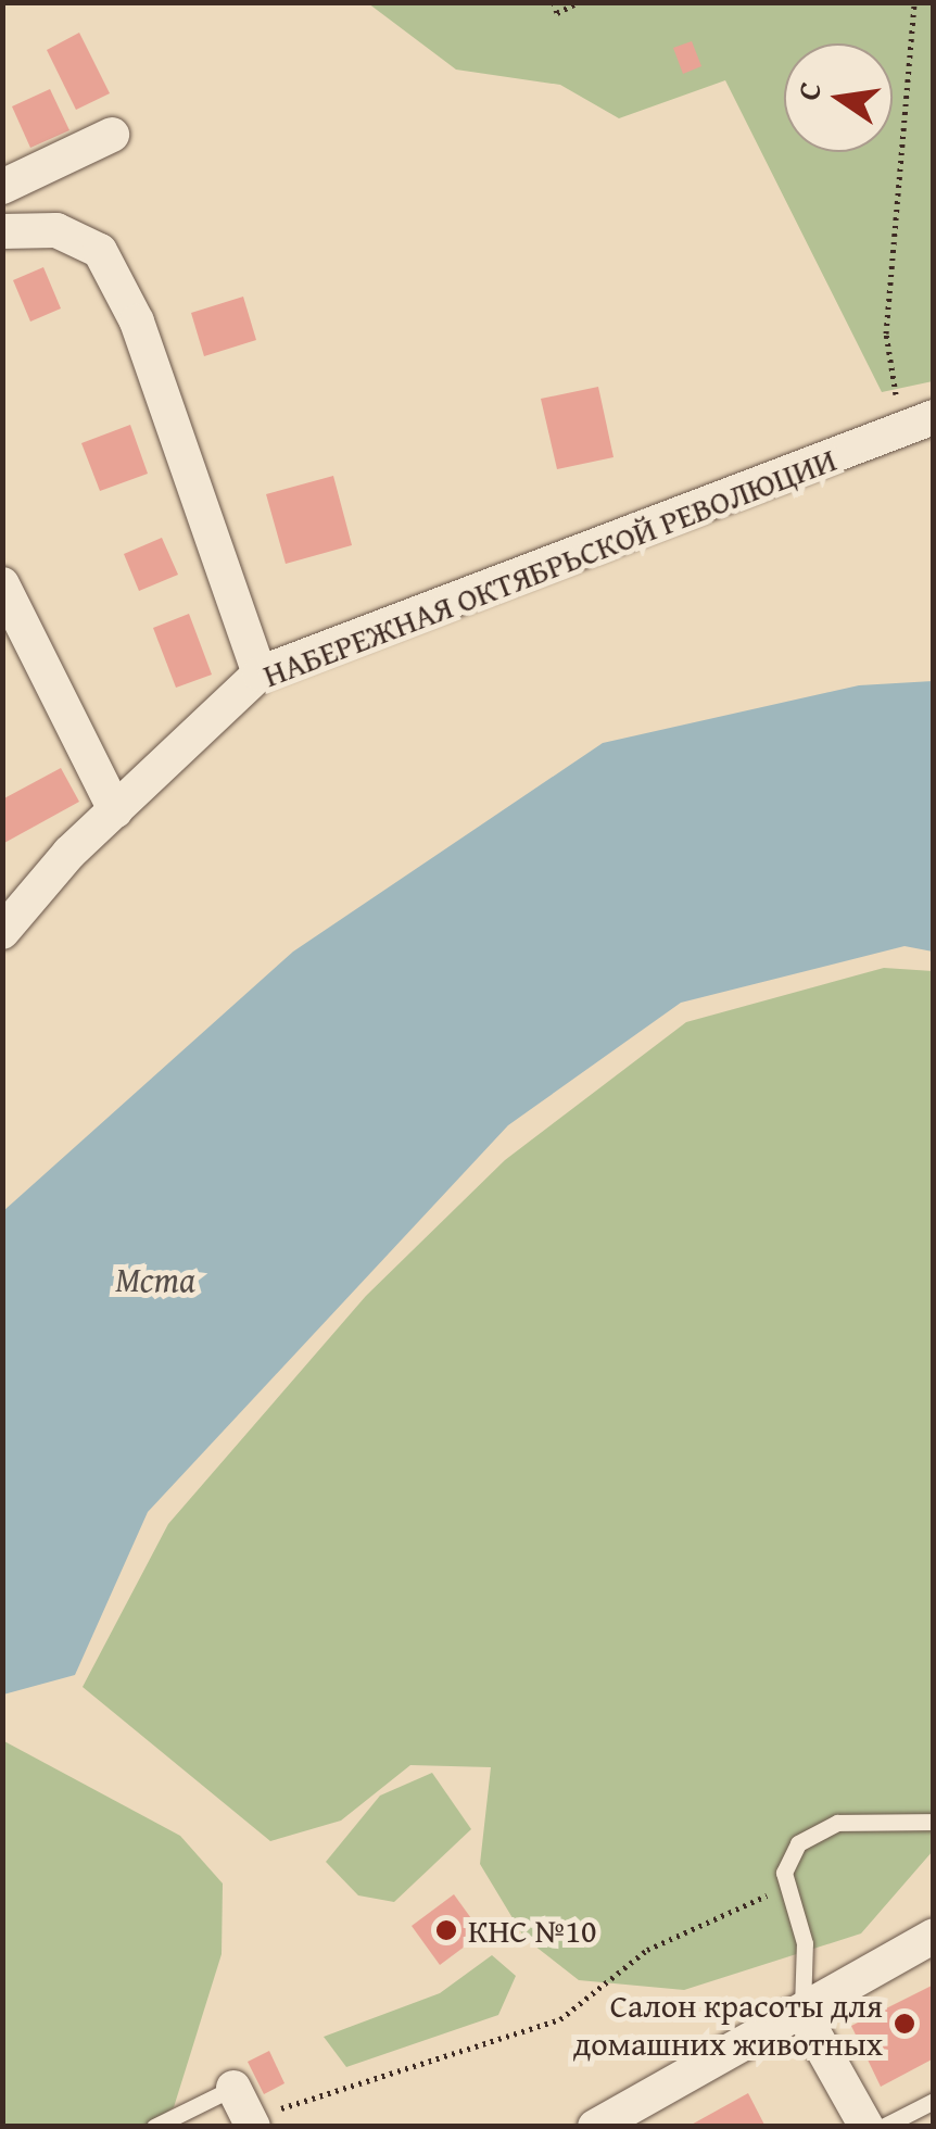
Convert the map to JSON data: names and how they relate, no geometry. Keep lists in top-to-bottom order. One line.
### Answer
{"streets":{"street":["НАБЕРЕЖНАЯ ОКТЯБРЬСКОЙ РЕВОЛЮЦИИ"]},"water":["Мста"],"places":["КНС №10","Салон красоты для домашних животных"],"north":"left"}
